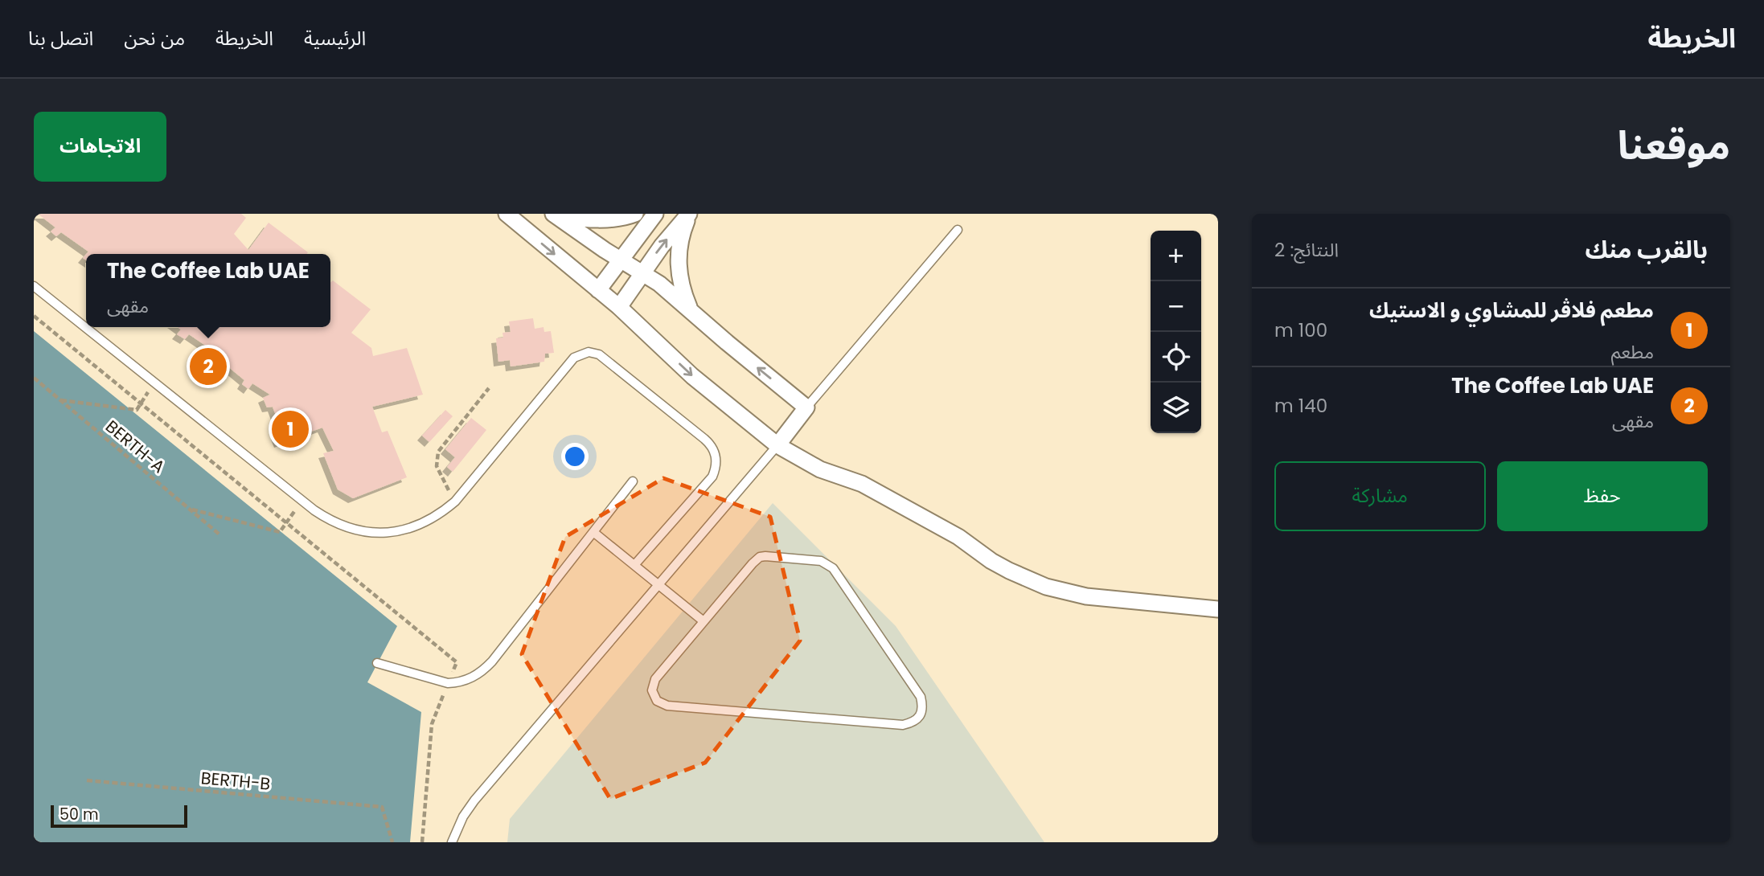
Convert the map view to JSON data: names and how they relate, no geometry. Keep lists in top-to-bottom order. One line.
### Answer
{"streets":{"path":["BERTH-A","BERTH-B"]},"scale_bar":"50 m","page":{"header":"الخريطة","nav":["الرئيسية","الخريطة","من نحن","اتصل بنا"],"title":"موقعنا","buttons":["الاتجاهات",["حفظ","مشاركة"]],"heading":["بالقرب منك","النتائج: 2"],"map_buttons":["+","−"],"popup":["The Coffee Lab UAE","مقهى"],"list":[{"mark":"1","name":"مطعم فلاڤر للمشاوي و الاستيك","note":"مطعم","value":"100 m"},{"mark":"2","name":"The Coffee Lab UAE","note":"مقهى","value":"140 m"}],"pins":["2","1"],"scale":"50 m"}}
